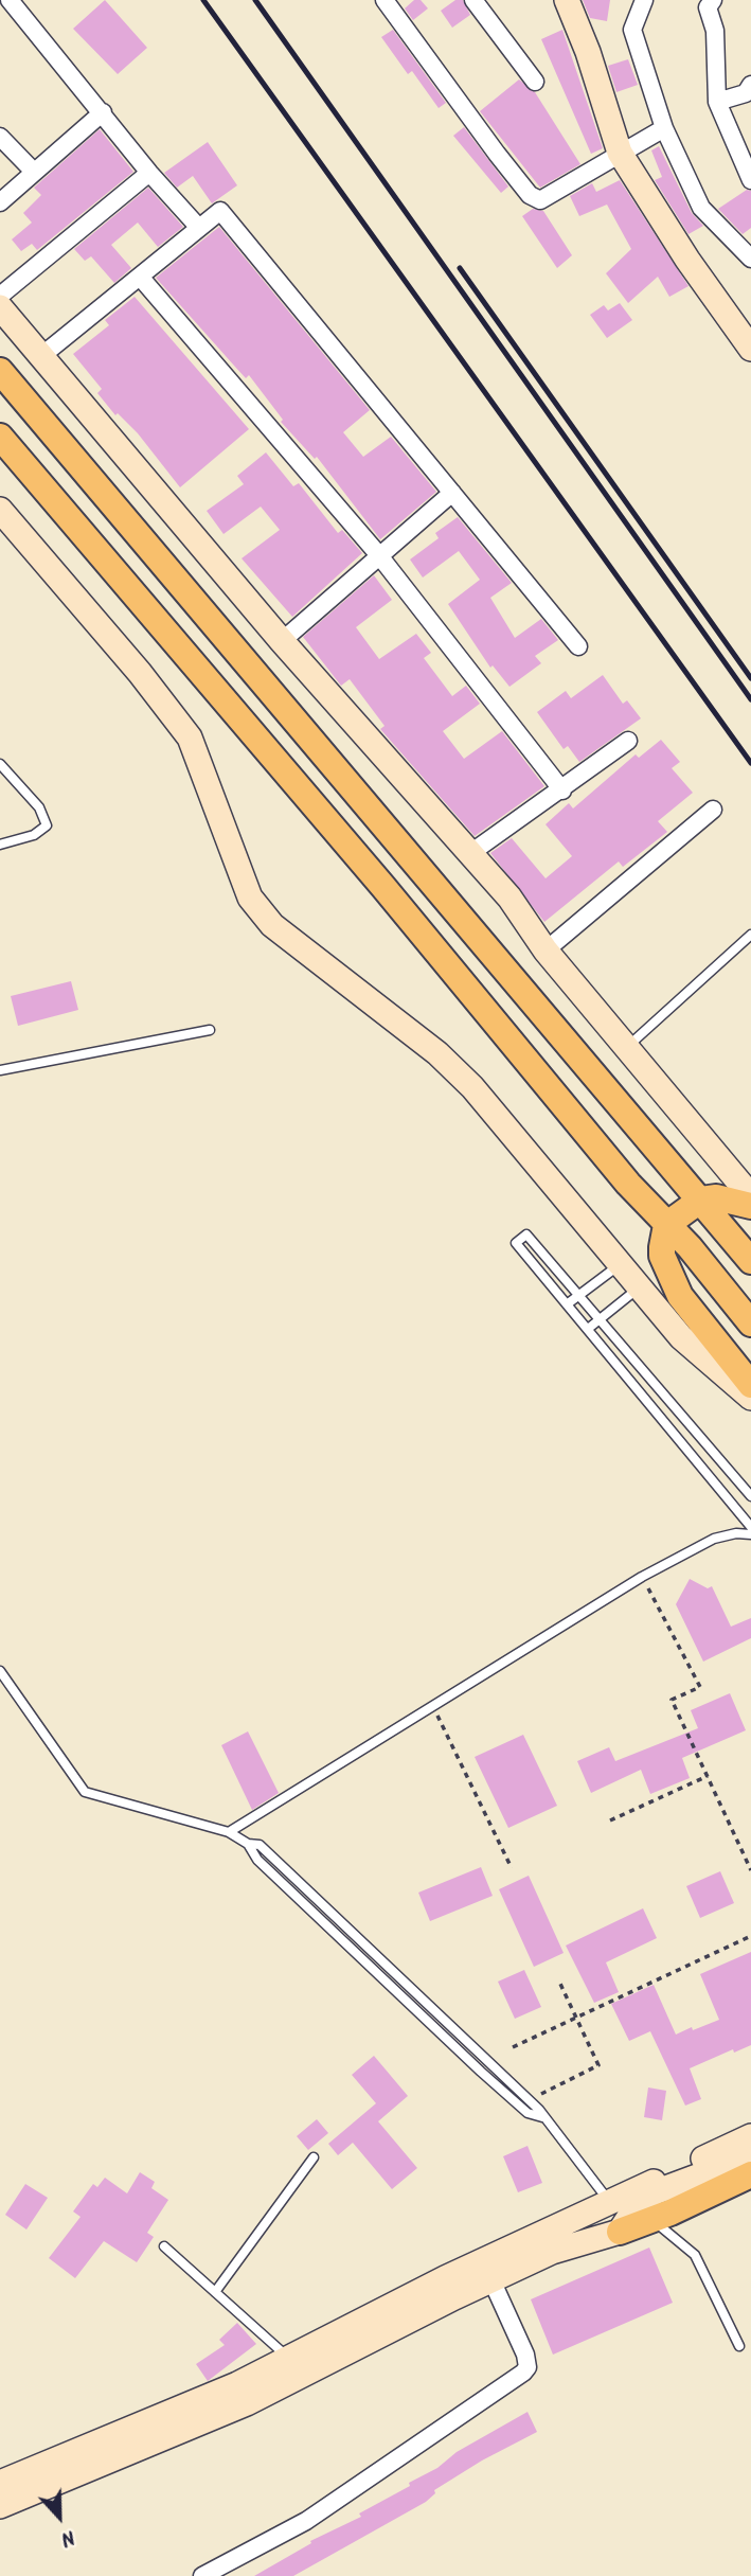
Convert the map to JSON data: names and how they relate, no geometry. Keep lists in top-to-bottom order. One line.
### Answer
{"north":"bottom"}
